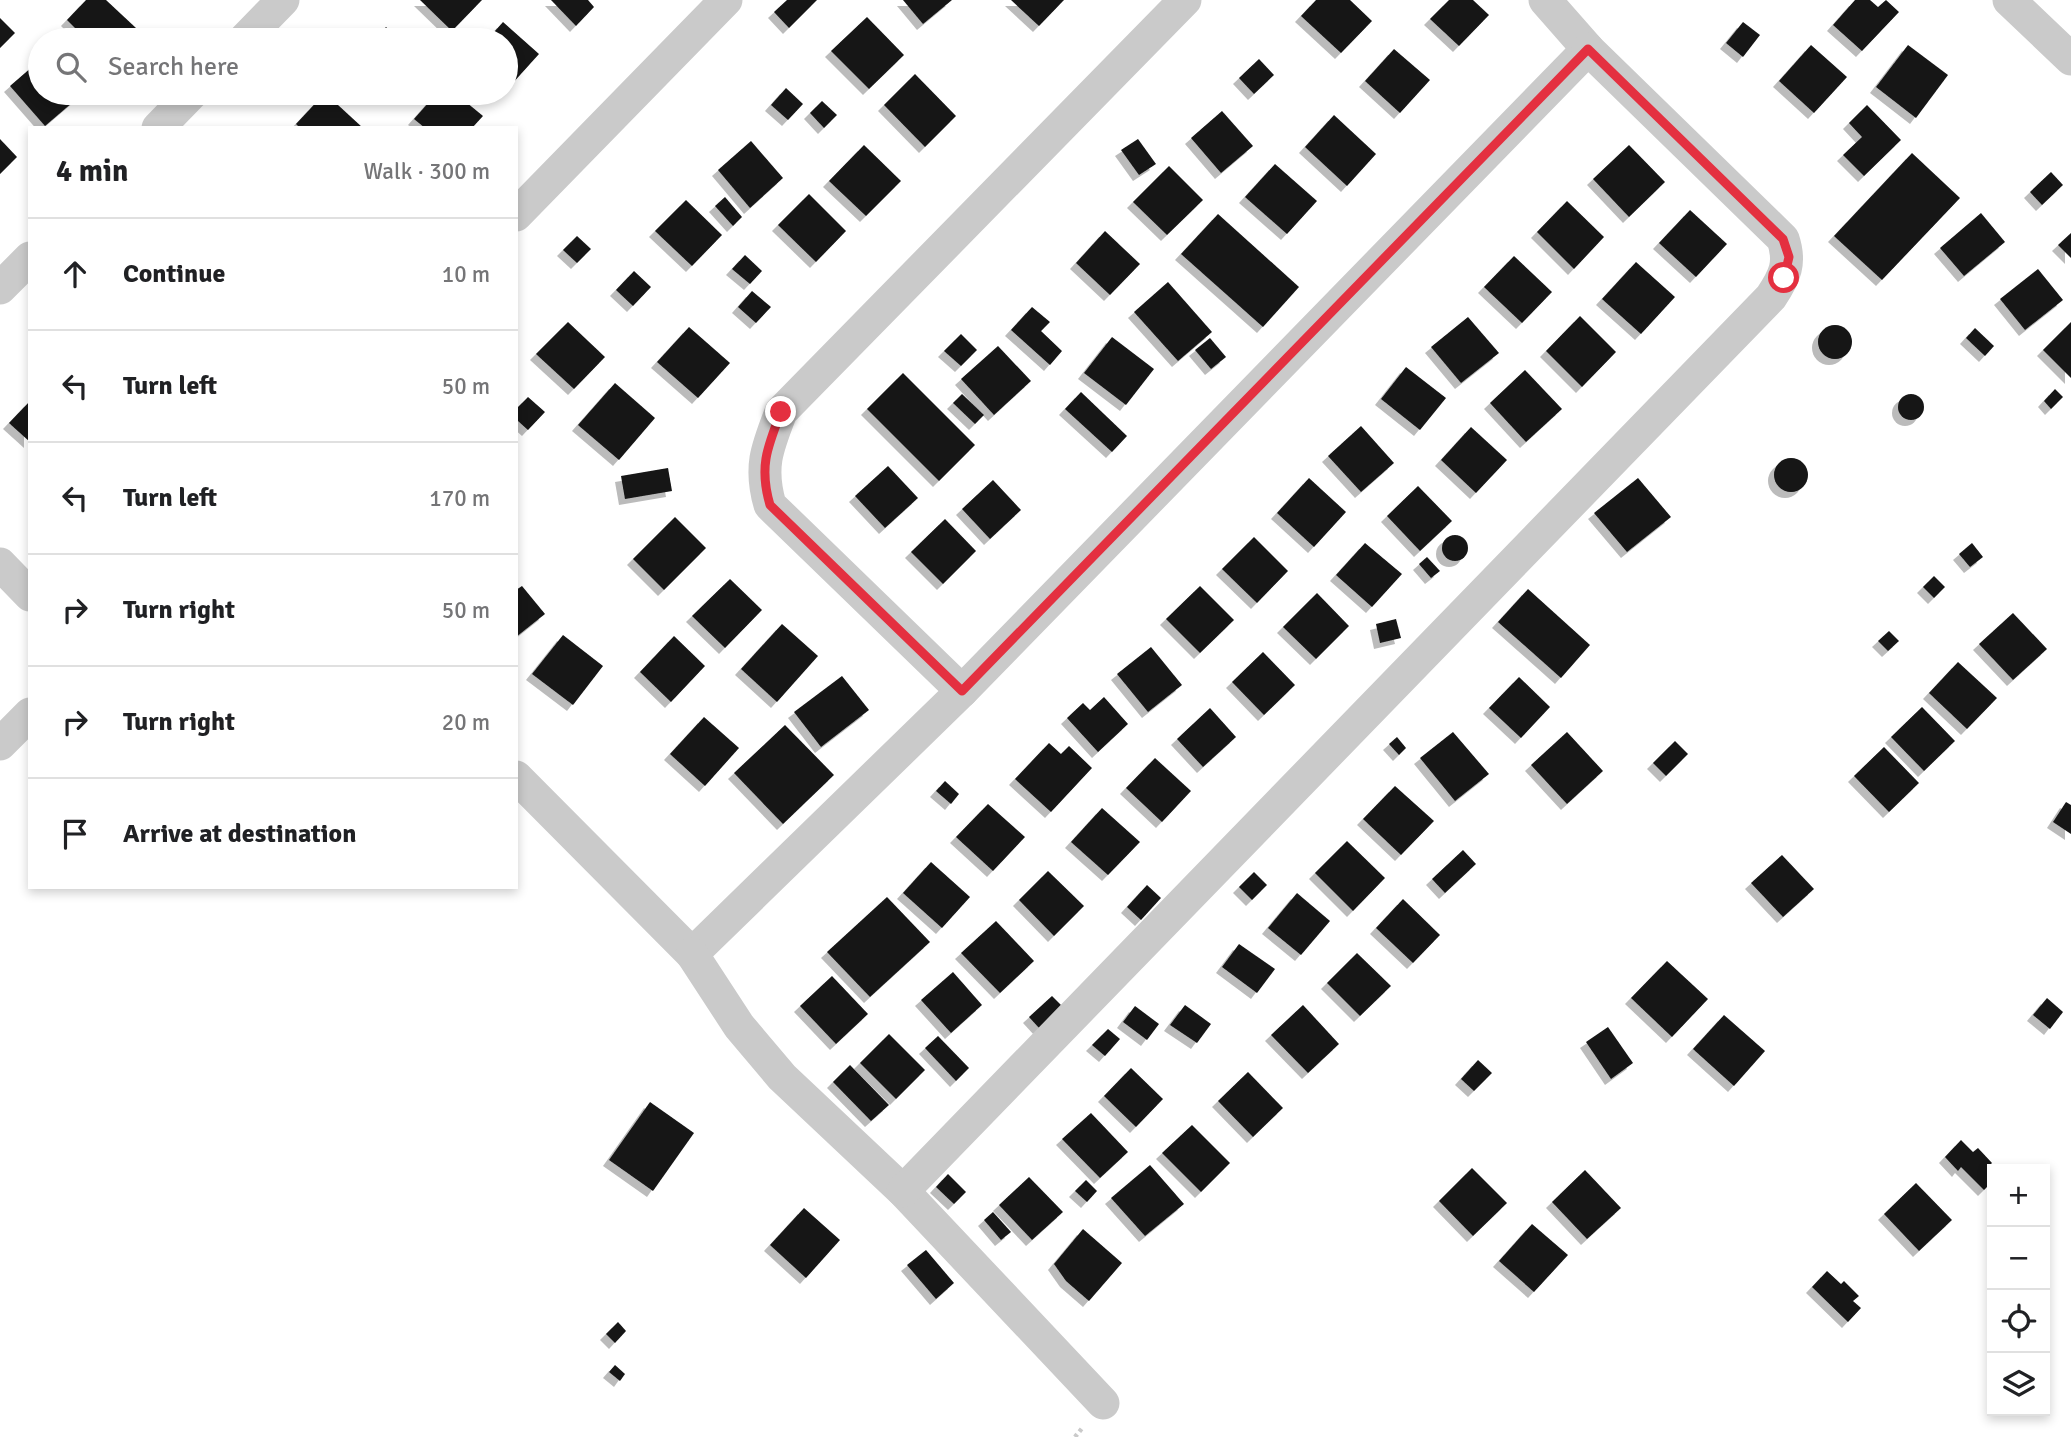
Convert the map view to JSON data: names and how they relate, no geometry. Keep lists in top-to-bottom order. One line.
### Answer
{"page":{"search":"Search here","heading":["4 min","Walk · 300 m"],"list":[["Continue","10 m"],["Turn left","50 m"],["Turn left","170 m"],["Turn right","50 m"],["Turn right","20 m"],"Arrive at destination"],"map_buttons":["+","−"]}}
